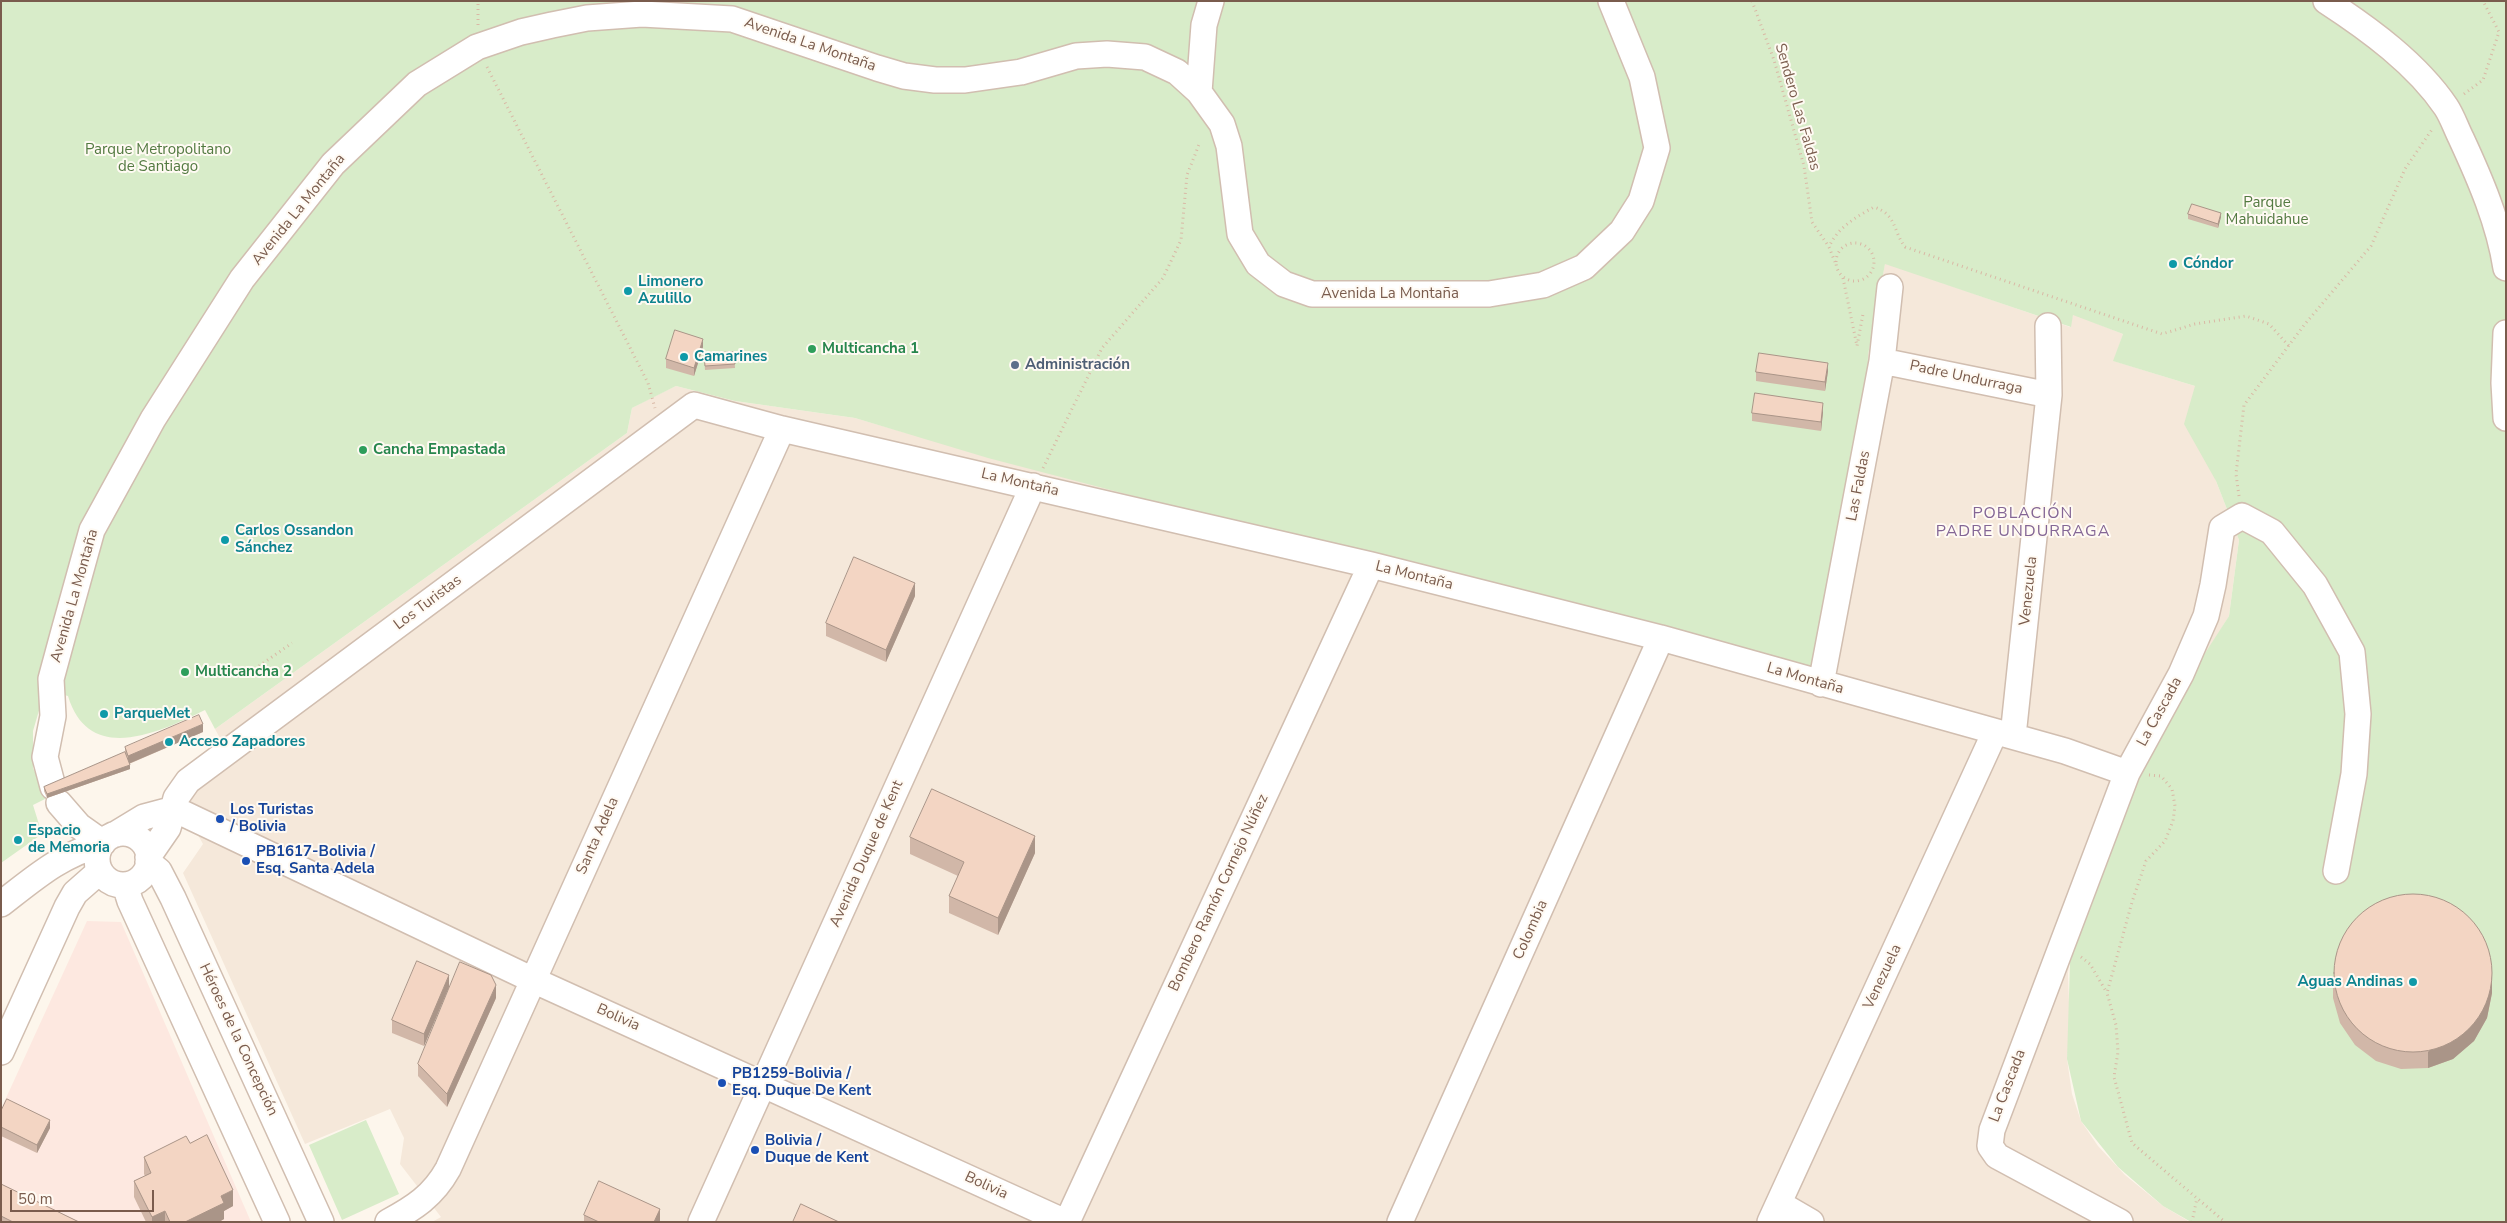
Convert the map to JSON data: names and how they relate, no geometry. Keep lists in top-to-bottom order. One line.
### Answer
{"streets":{"street":["Avenida La Montaña","Padre Undurraga","La Montaña","Las Faldas","Venezuela","Los Turistas","La Cascada","Santa Adela","Avenida Duque de Kent","Bombero Ramón Cornejo Núñez","Colombia","Bolivia","Héroes de la Concepción"],"path":["Sendero Las Faldas"]},"crossings":[["Avenida La Montaña","Los Turistas"],["Avenida La Montaña","Héroes de la Concepción"],["Sendero Las Faldas","Las Faldas"],["Padre Undurraga","Las Faldas"],["Padre Undurraga","Venezuela"],["La Montaña","Las Faldas"],["La Montaña","Venezuela"],["La Montaña","Los Turistas"],["La Montaña","La Cascada"],["La Montaña","Santa Adela"],["La Montaña","Avenida Duque de Kent"],["La Montaña","Bombero Ramón Cornejo Núñez"],["La Montaña","Colombia"],["Los Turistas","Bolivia"],["Los Turistas","Héroes de la Concepción"],["Santa Adela","Bolivia"],["Avenida Duque de Kent","Bolivia"],["Bombero Ramón Cornejo Núñez","Bolivia"]],"districts":["POBLACIÓN PADRE UNDURRAGA"],"parks":["Parque Metropolitano de Santiago","Parque Mahuidahue"],"places":["Cóndor","Limonero Azulillo","Multicancha 1","Camarines","Administración","Cancha Empastada","Carlos Ossandon Sánchez","Multicancha 2","ParqueMet","Acceso Zapadores","Los Turistas / Bolivia","Espacio de Memoria","PB1617-Bolivia / Esq. Santa Adela","Aguas Andinas","PB1259-Bolivia / Esq. Duque De Kent","Bolivia / Duque de Kent"],"scale_bar":"50 m"}
